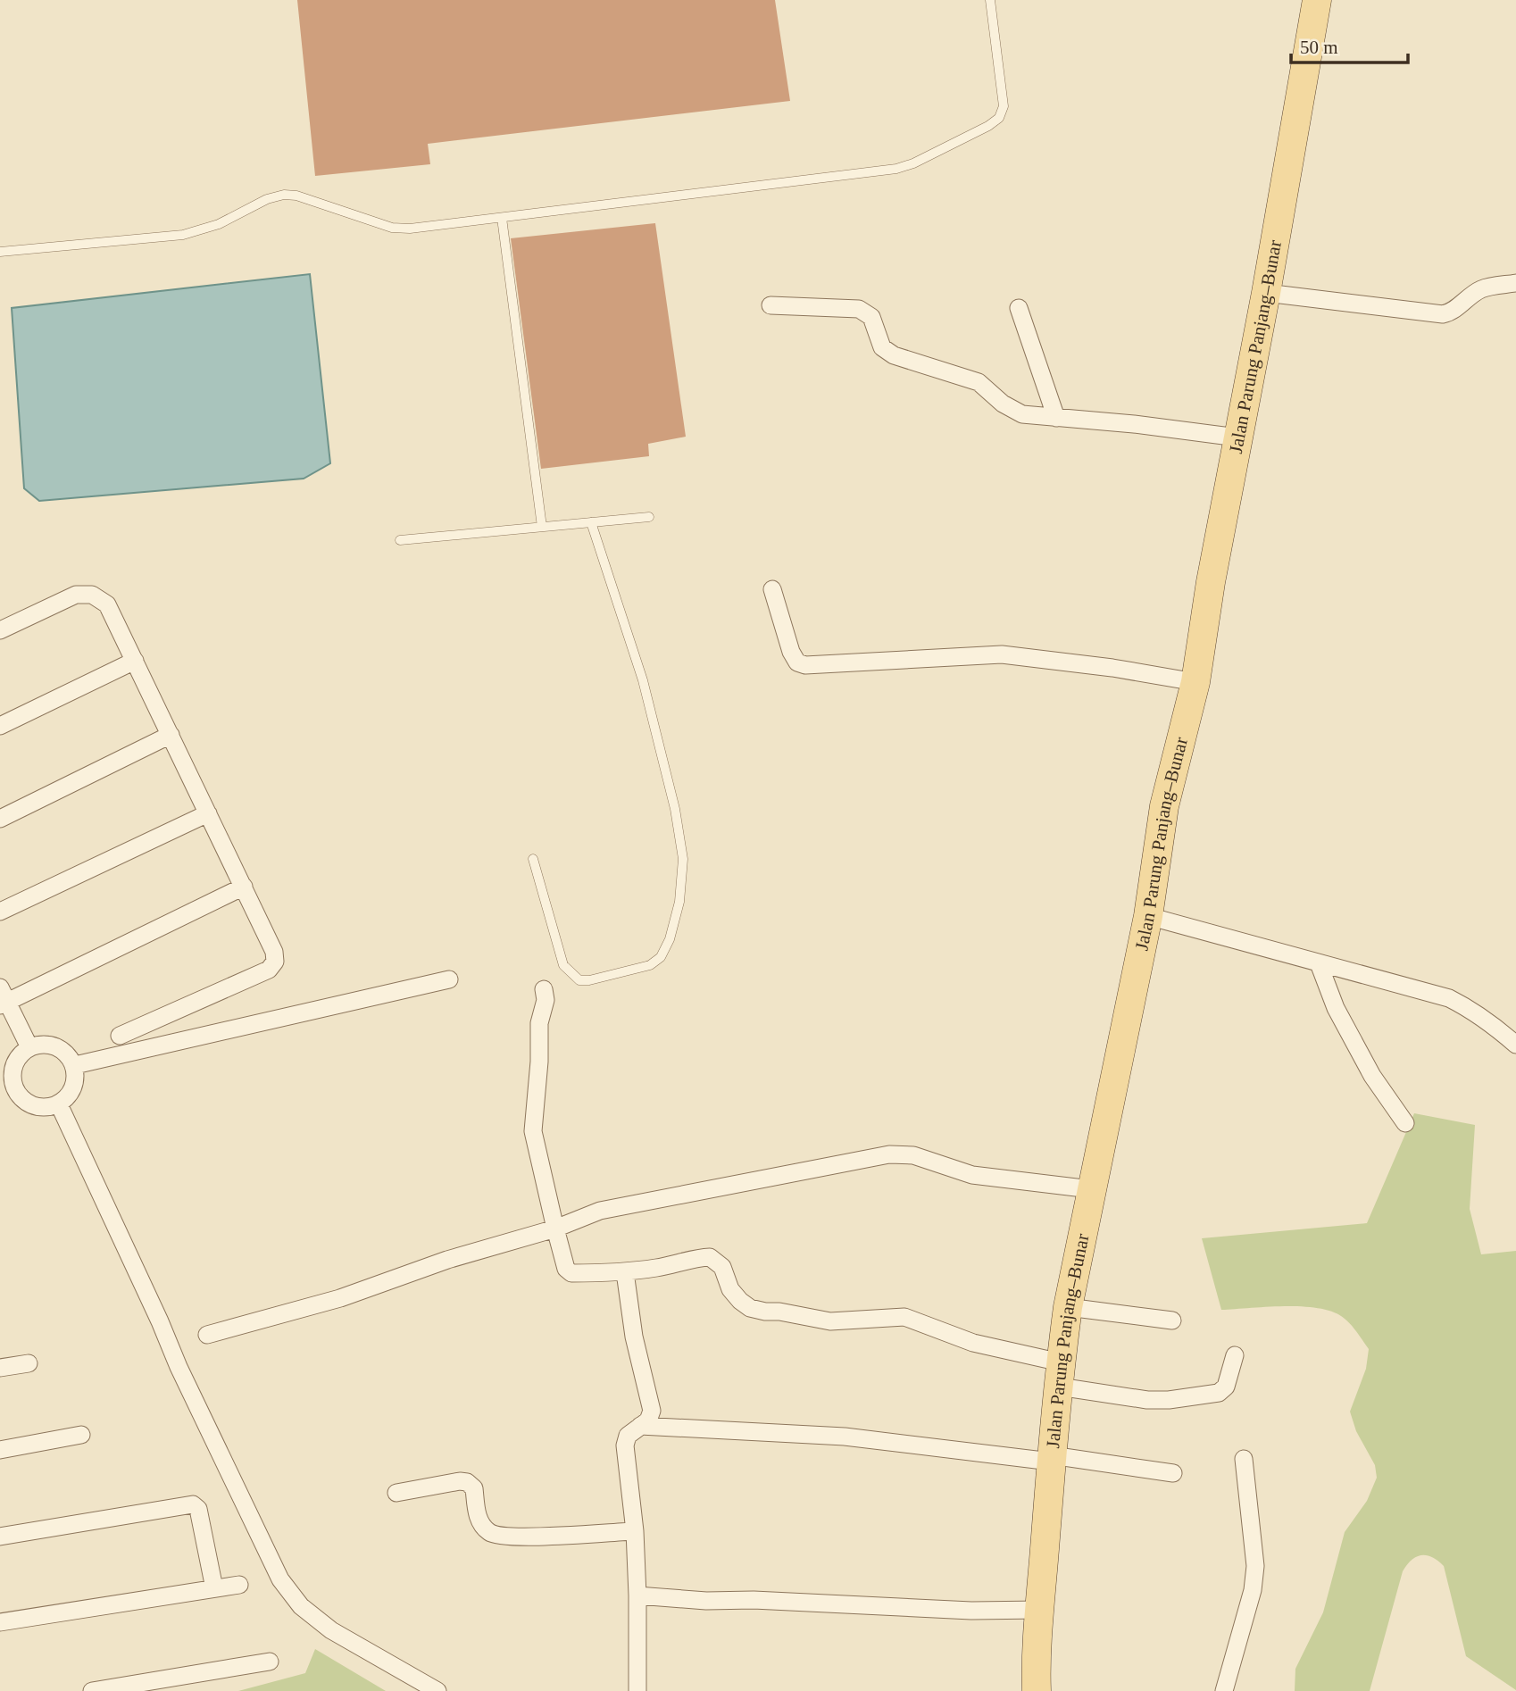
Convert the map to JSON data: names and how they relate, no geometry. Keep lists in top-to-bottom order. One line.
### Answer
{"streets":{"main road":["Jalan Parung Panjang–Bunar"]},"scale_bar":"50 m"}
